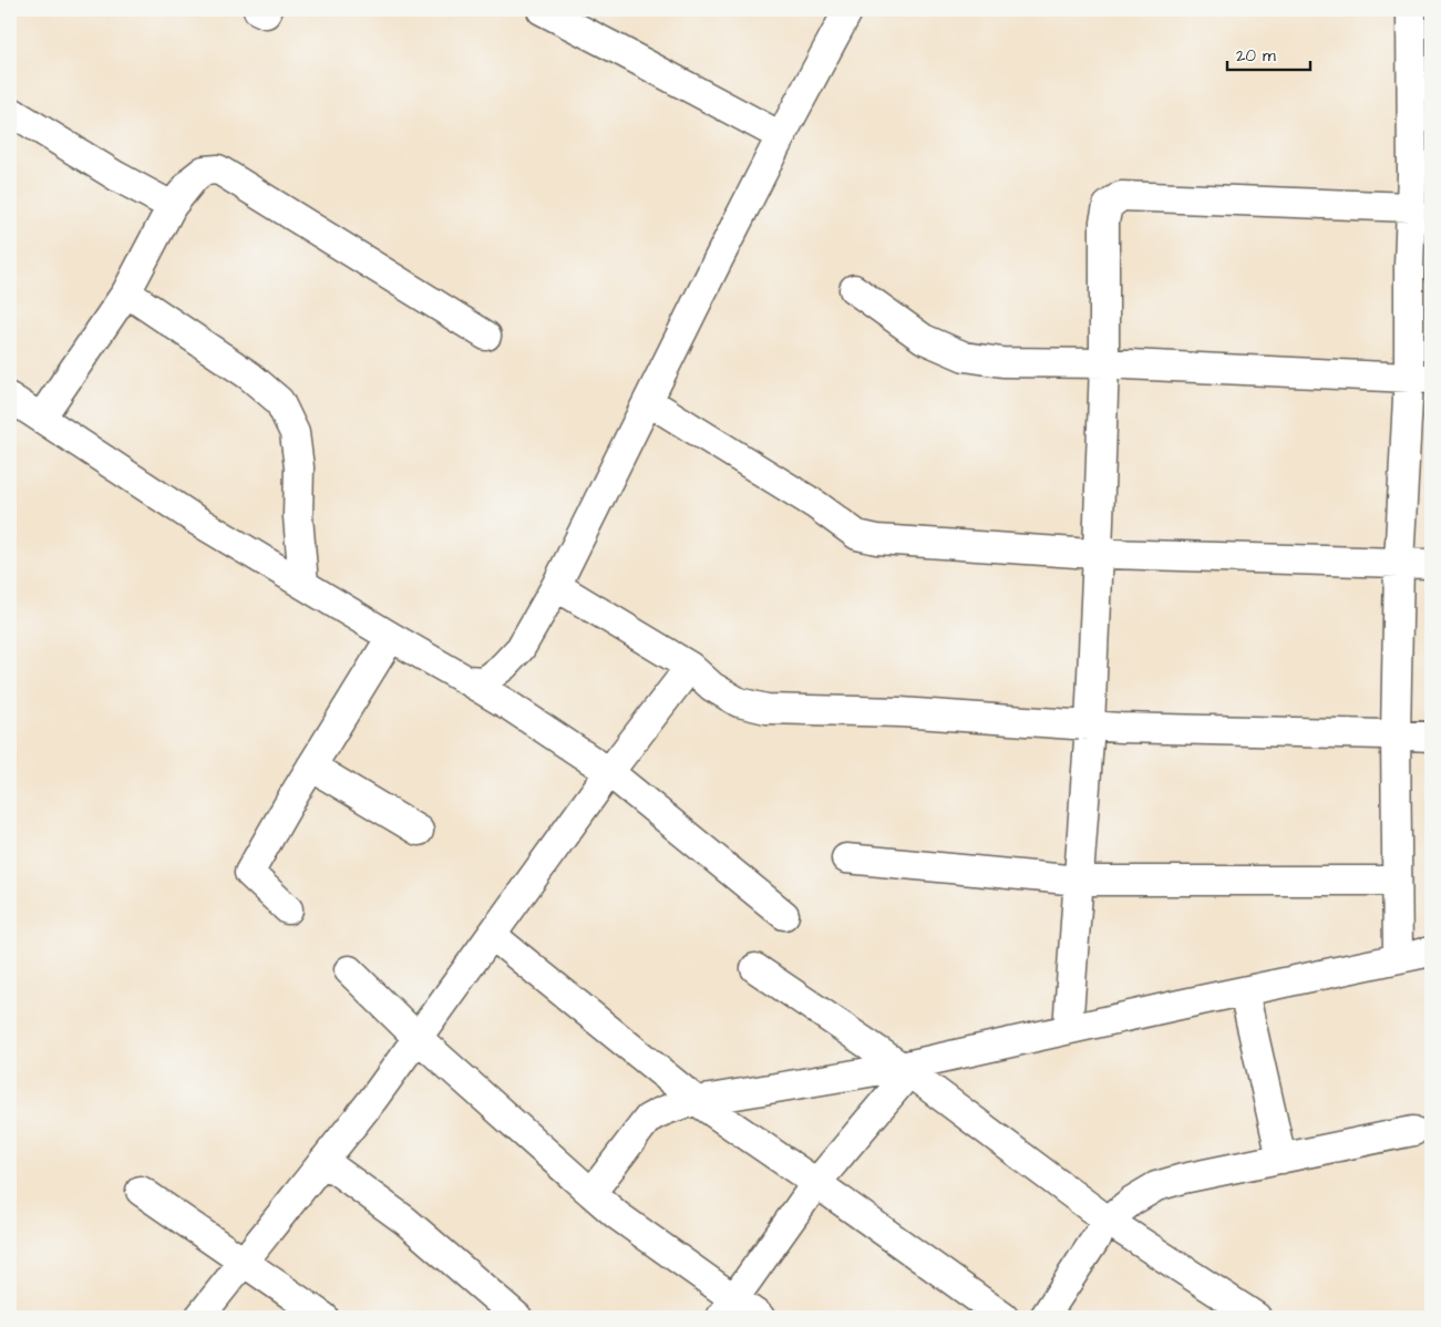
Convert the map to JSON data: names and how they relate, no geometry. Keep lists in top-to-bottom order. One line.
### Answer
{"scale_bar":"20 m"}
